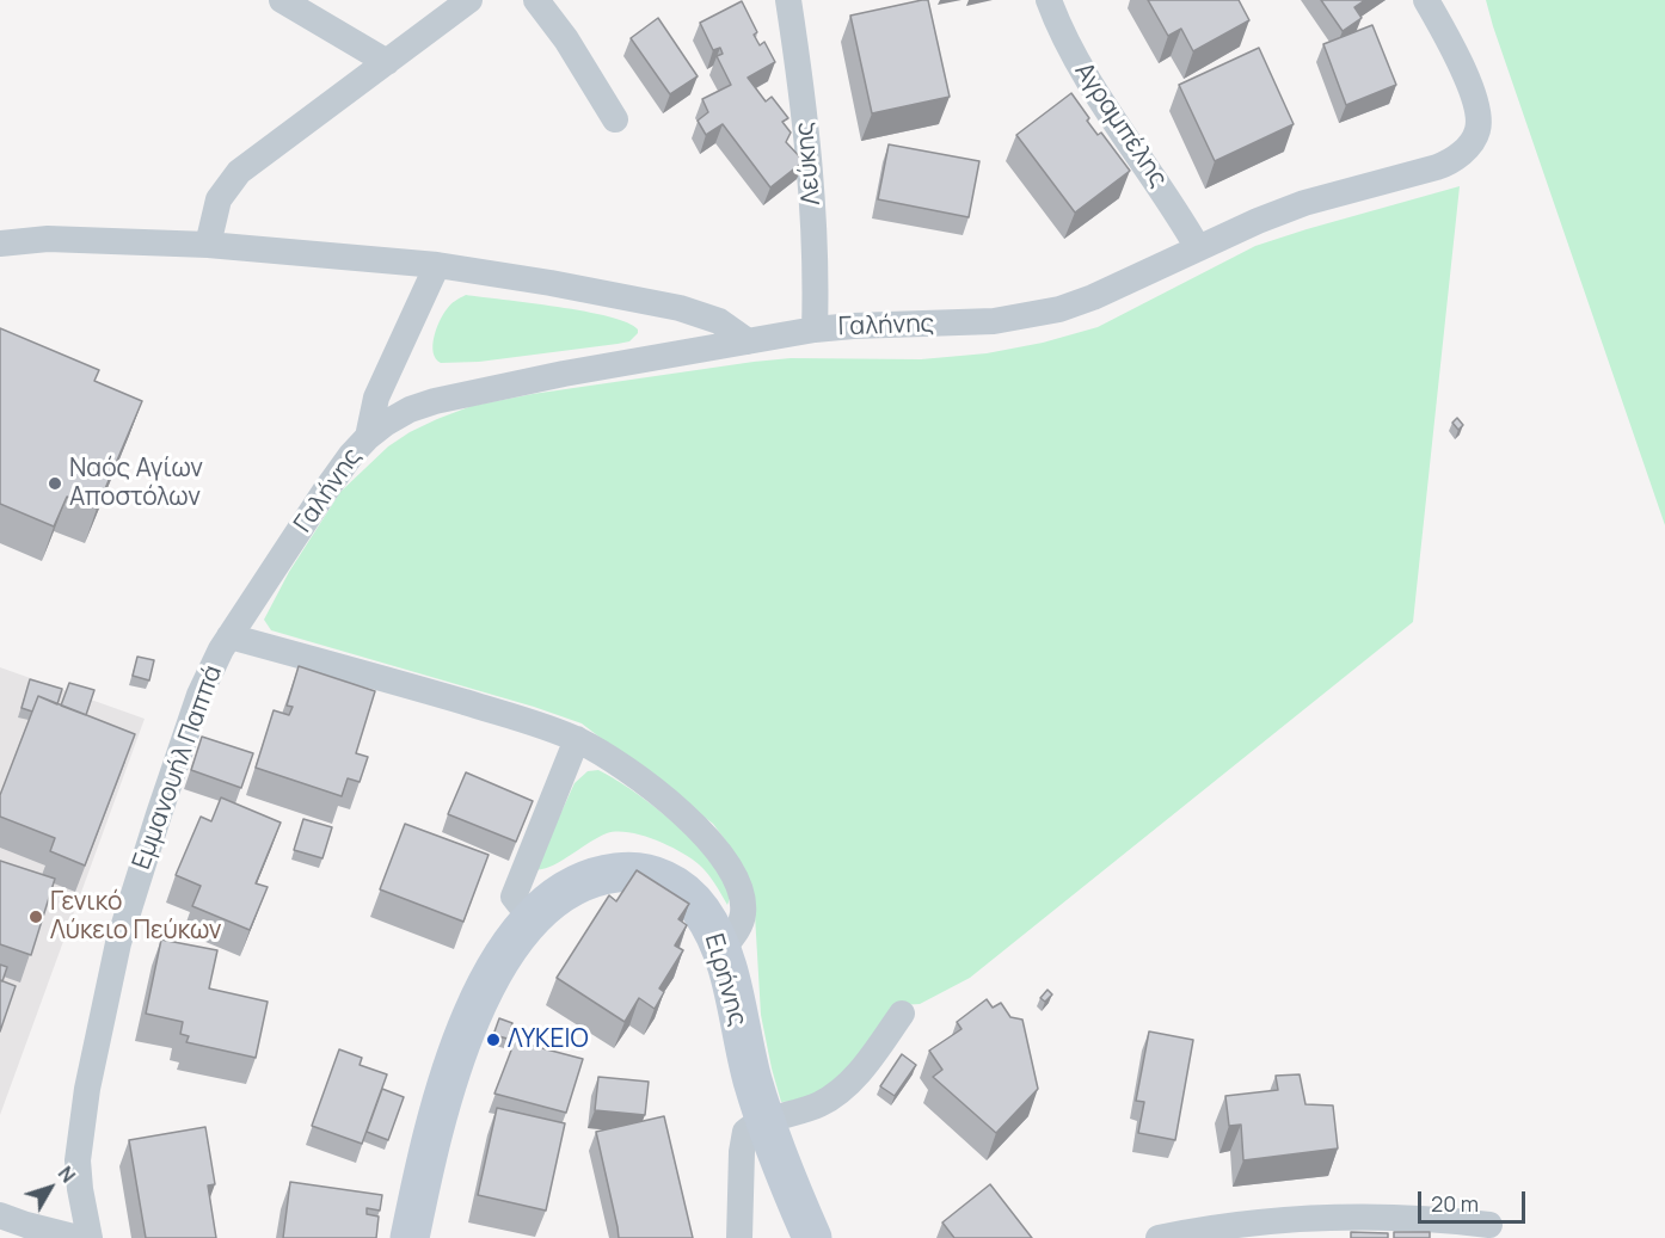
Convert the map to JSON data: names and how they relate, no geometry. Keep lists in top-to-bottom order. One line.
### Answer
{"streets":{"street":["Αγραμπέλης","Λεύκης","Γαλήνης","Εμμανουήλ Παππά","Ειρήνης"]},"crossings":[["Αγραμπέλης","Γαλήνης"],["Λεύκης","Γαλήνης"],["Γαλήνης","Εμμανουήλ Παππά"]],"places":["Ναός Αγίων Αποστόλων","Γενικό Λύκειο Πεύκων","ΛΥΚΕΙΟ"],"scale_bar":"20 m","north":"top right"}
